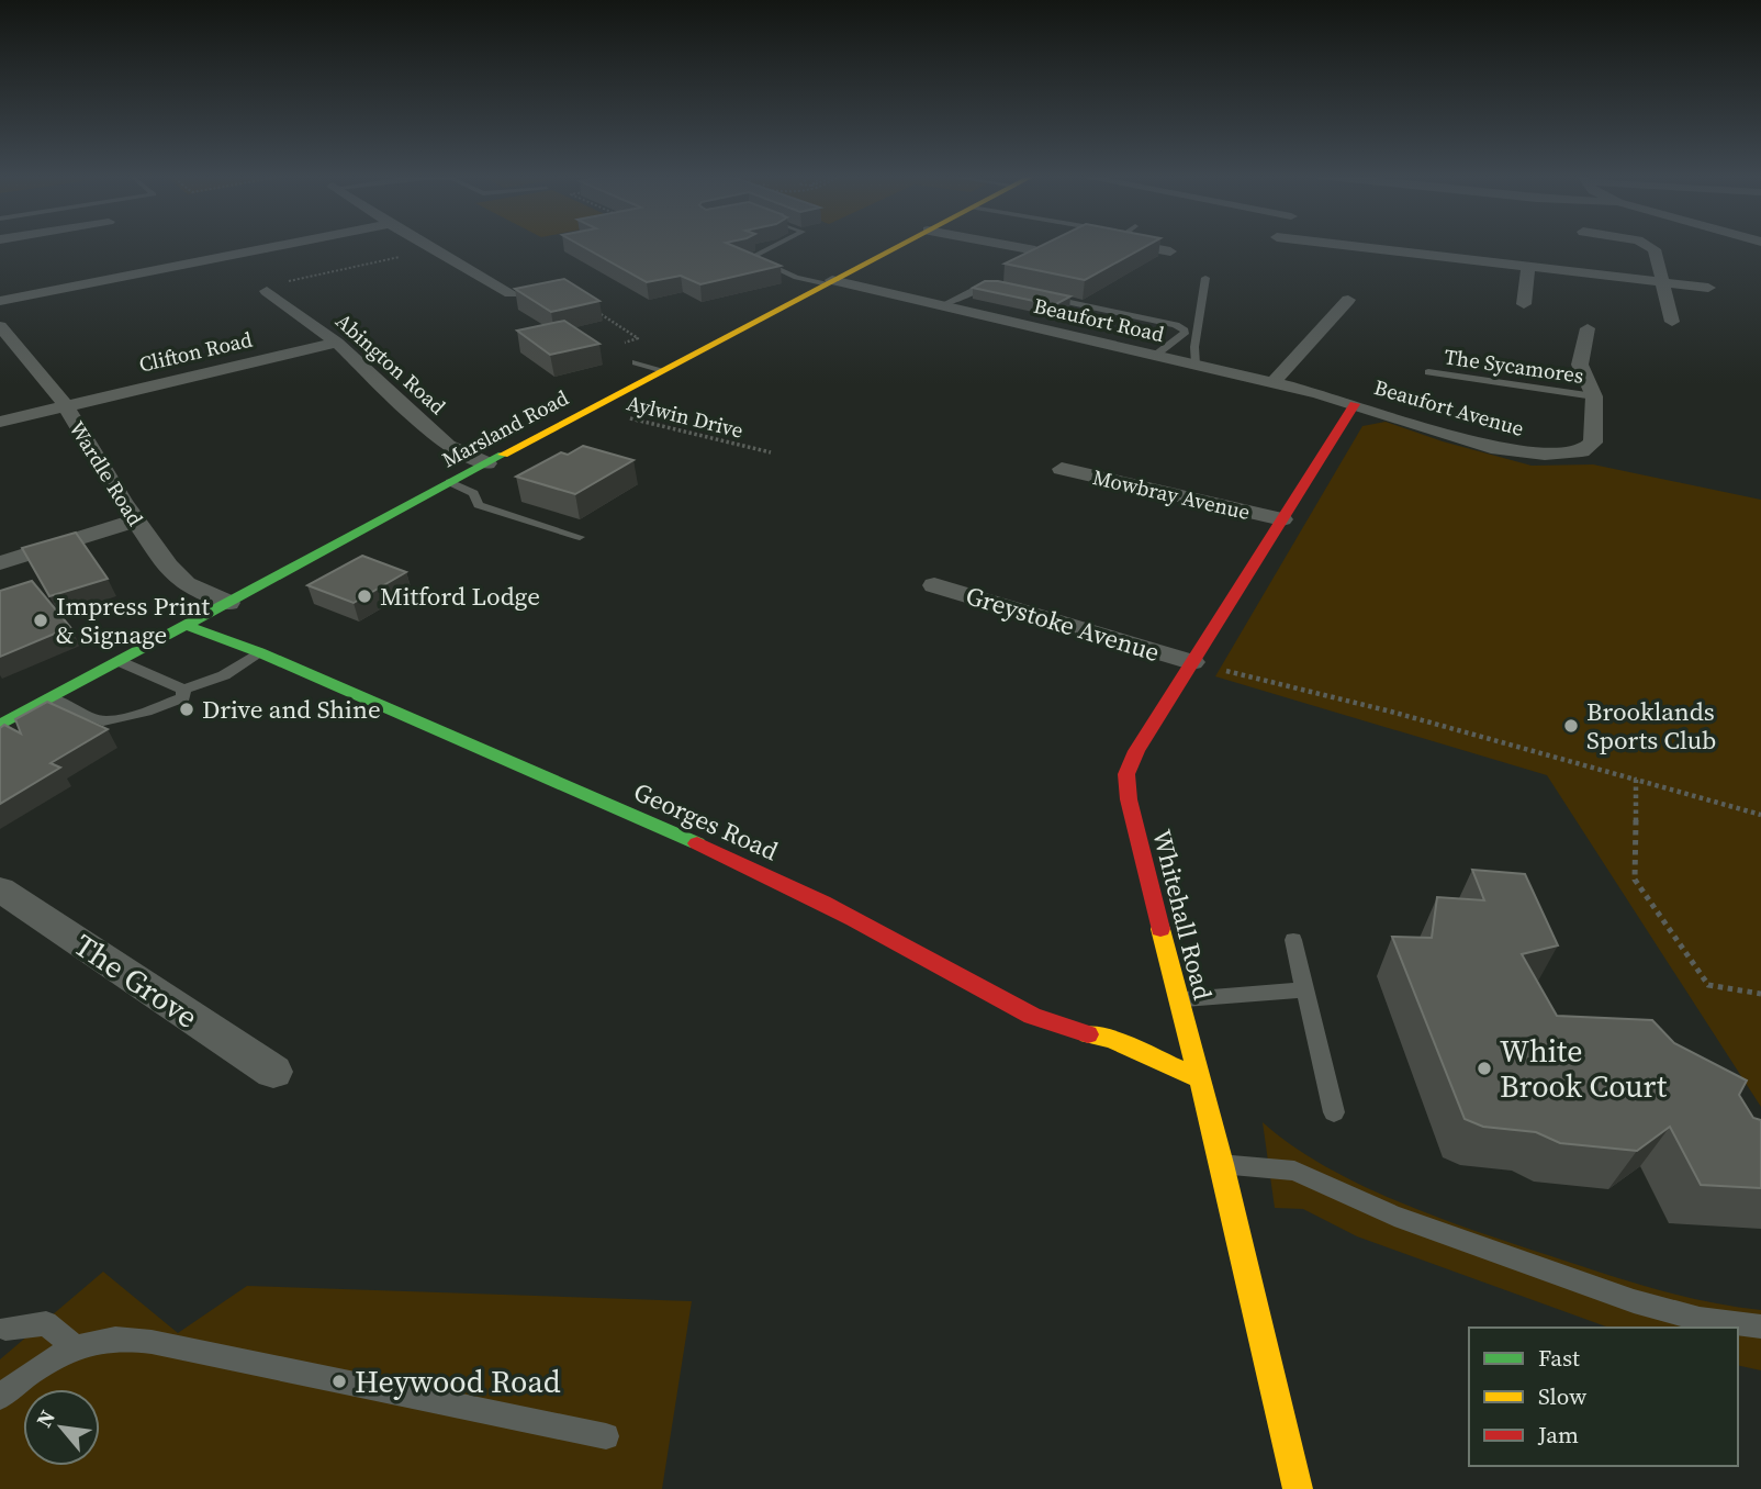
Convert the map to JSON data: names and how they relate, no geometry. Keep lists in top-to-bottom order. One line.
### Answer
{"streets":{"street":["Beaufort Road","Clifton Road","Abington Road","Beaufort Avenue","Marsland Road","Wardle Road","Mowbray Avenue","Greystoke Avenue","Georges Road","Whitehall Road","The Grove"],"lane":["The Sycamores"],"path":["Aylwin Drive"]},"crossings":[["Beaufort Road","Beaufort Avenue"],["Beaufort Road","Marsland Road"],["Beaufort Road","Whitehall Road"],["Clifton Road","Abington Road"],["Clifton Road","Wardle Road"],["Abington Road","Marsland Road"],["The Sycamores","Beaufort Avenue"],["Beaufort Avenue","Whitehall Road"],["Aylwin Drive","Marsland Road"],["Marsland Road","Wardle Road"],["Marsland Road","Georges Road"],["Mowbray Avenue","Whitehall Road"],["Greystoke Avenue","Whitehall Road"],["Georges Road","Whitehall Road"]],"places":["Mitford Lodge","Impress Print & Signage","Drive and Shine","Brooklands Sports Club","White Brook Court","Heywood Road"],"legend":["Fast","Slow","Jam"],"north":"top left"}
